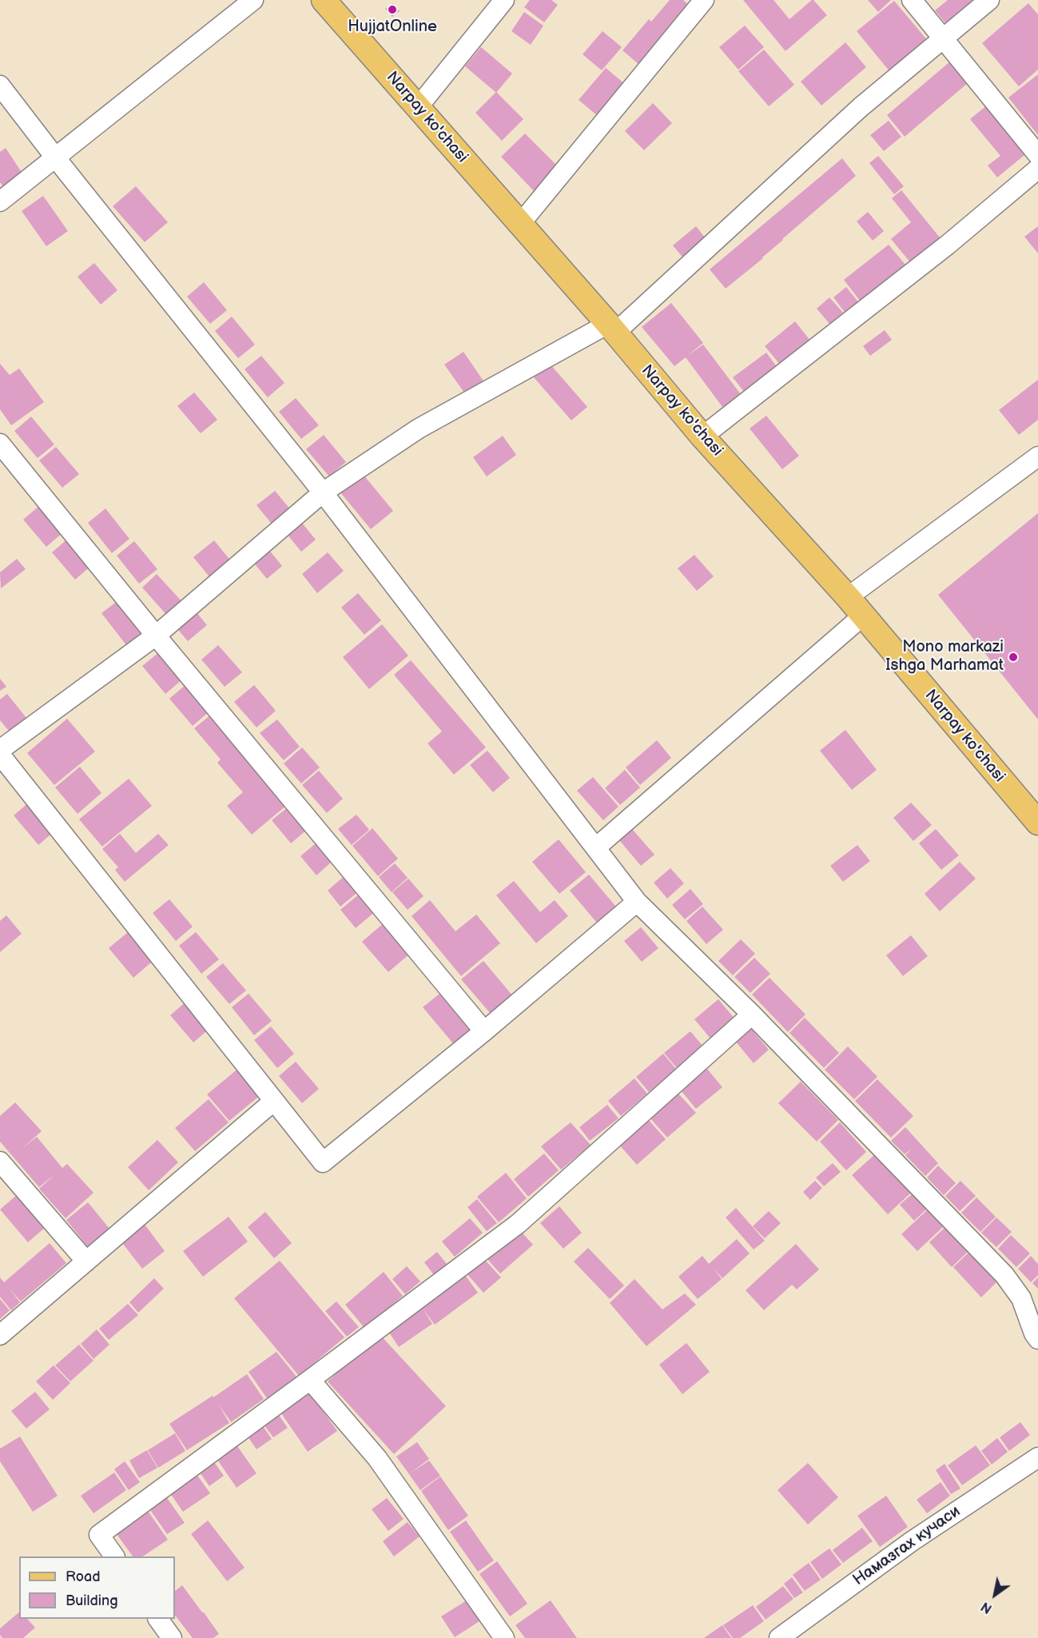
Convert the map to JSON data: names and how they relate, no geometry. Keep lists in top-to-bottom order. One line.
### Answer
{"streets":{"main road":["Narpay ko'chasi"],"street":["Намазгах кучаси"]},"places":["HujjatOnline","Mono markazi Ishga Marhamat"],"legend":["Road","Building"],"north":"bottom left"}
